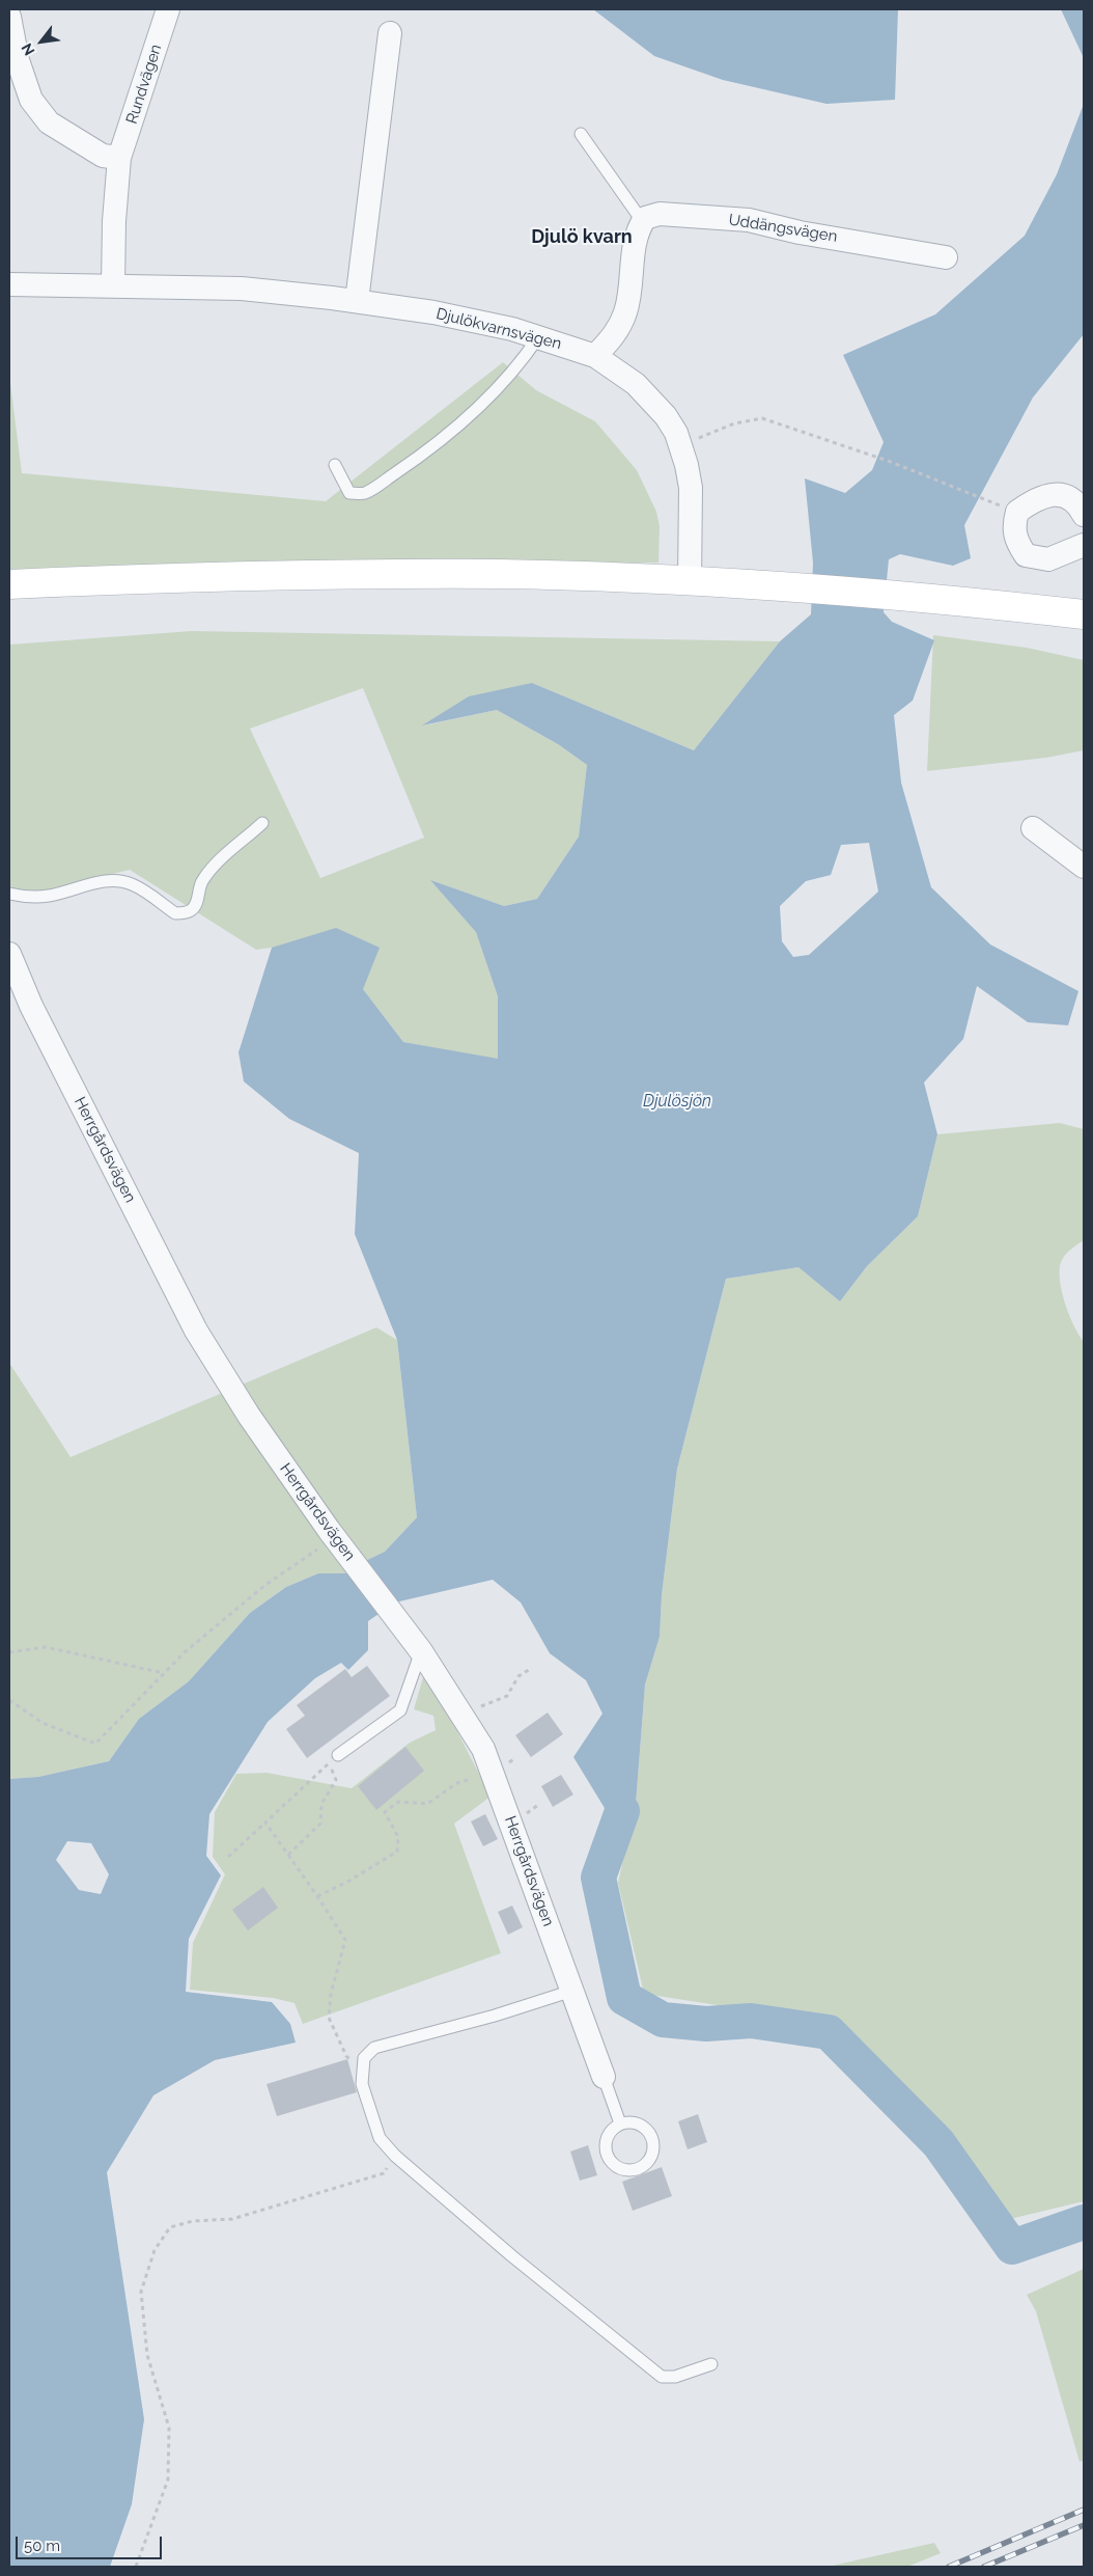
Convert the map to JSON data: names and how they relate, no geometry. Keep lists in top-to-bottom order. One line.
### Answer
{"streets":{"street":["Rundvägen","Uddängsvägen","Djulökvarnsvägen","Herrgårdsvägen"]},"crossings":[["Rundvägen","Djulökvarnsvägen"]],"districts":["Djulö kvarn"],"water":["Djulösjön"],"scale_bar":"50 m","north":"bottom left"}
